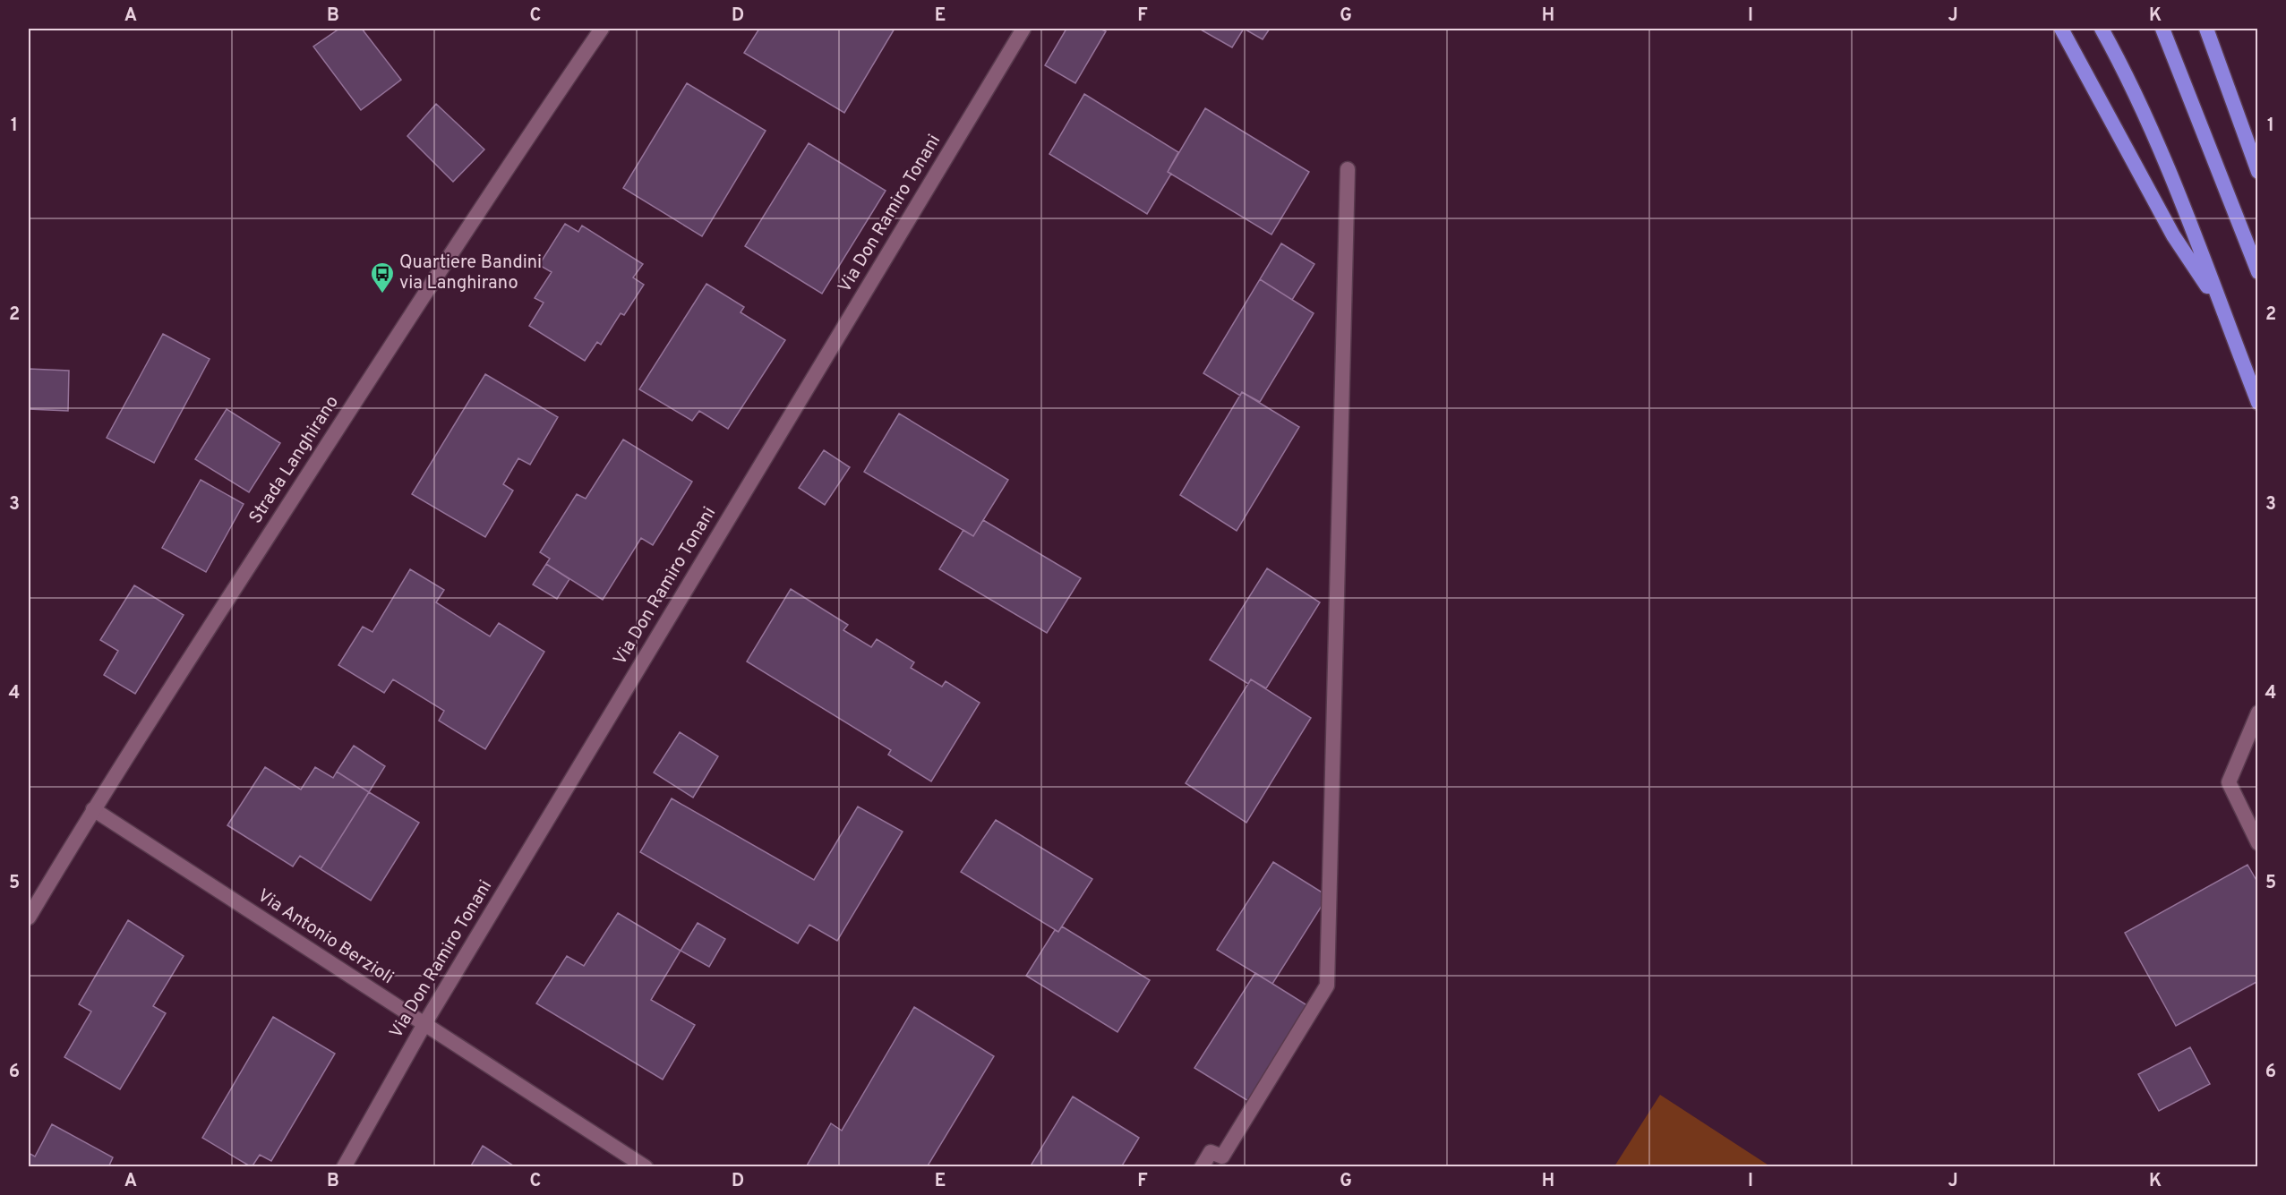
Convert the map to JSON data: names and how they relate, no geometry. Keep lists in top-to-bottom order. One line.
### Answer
{"streets":{"street":["Via Don Ramiro Tonani","Strada Langhirano","Via Antonio Berzioli"]},"crossings":[["Via Don Ramiro Tonani","Via Antonio Berzioli"],["Strada Langhirano","Via Antonio Berzioli"]],"places":{"bus stop":["Quartiere Bandini via Langhirano"]},"grid":{"columns":["A","B","C","D","E","F","G","H","I","J","K"],"rows":["1","2","3","4","5","6"]}}
